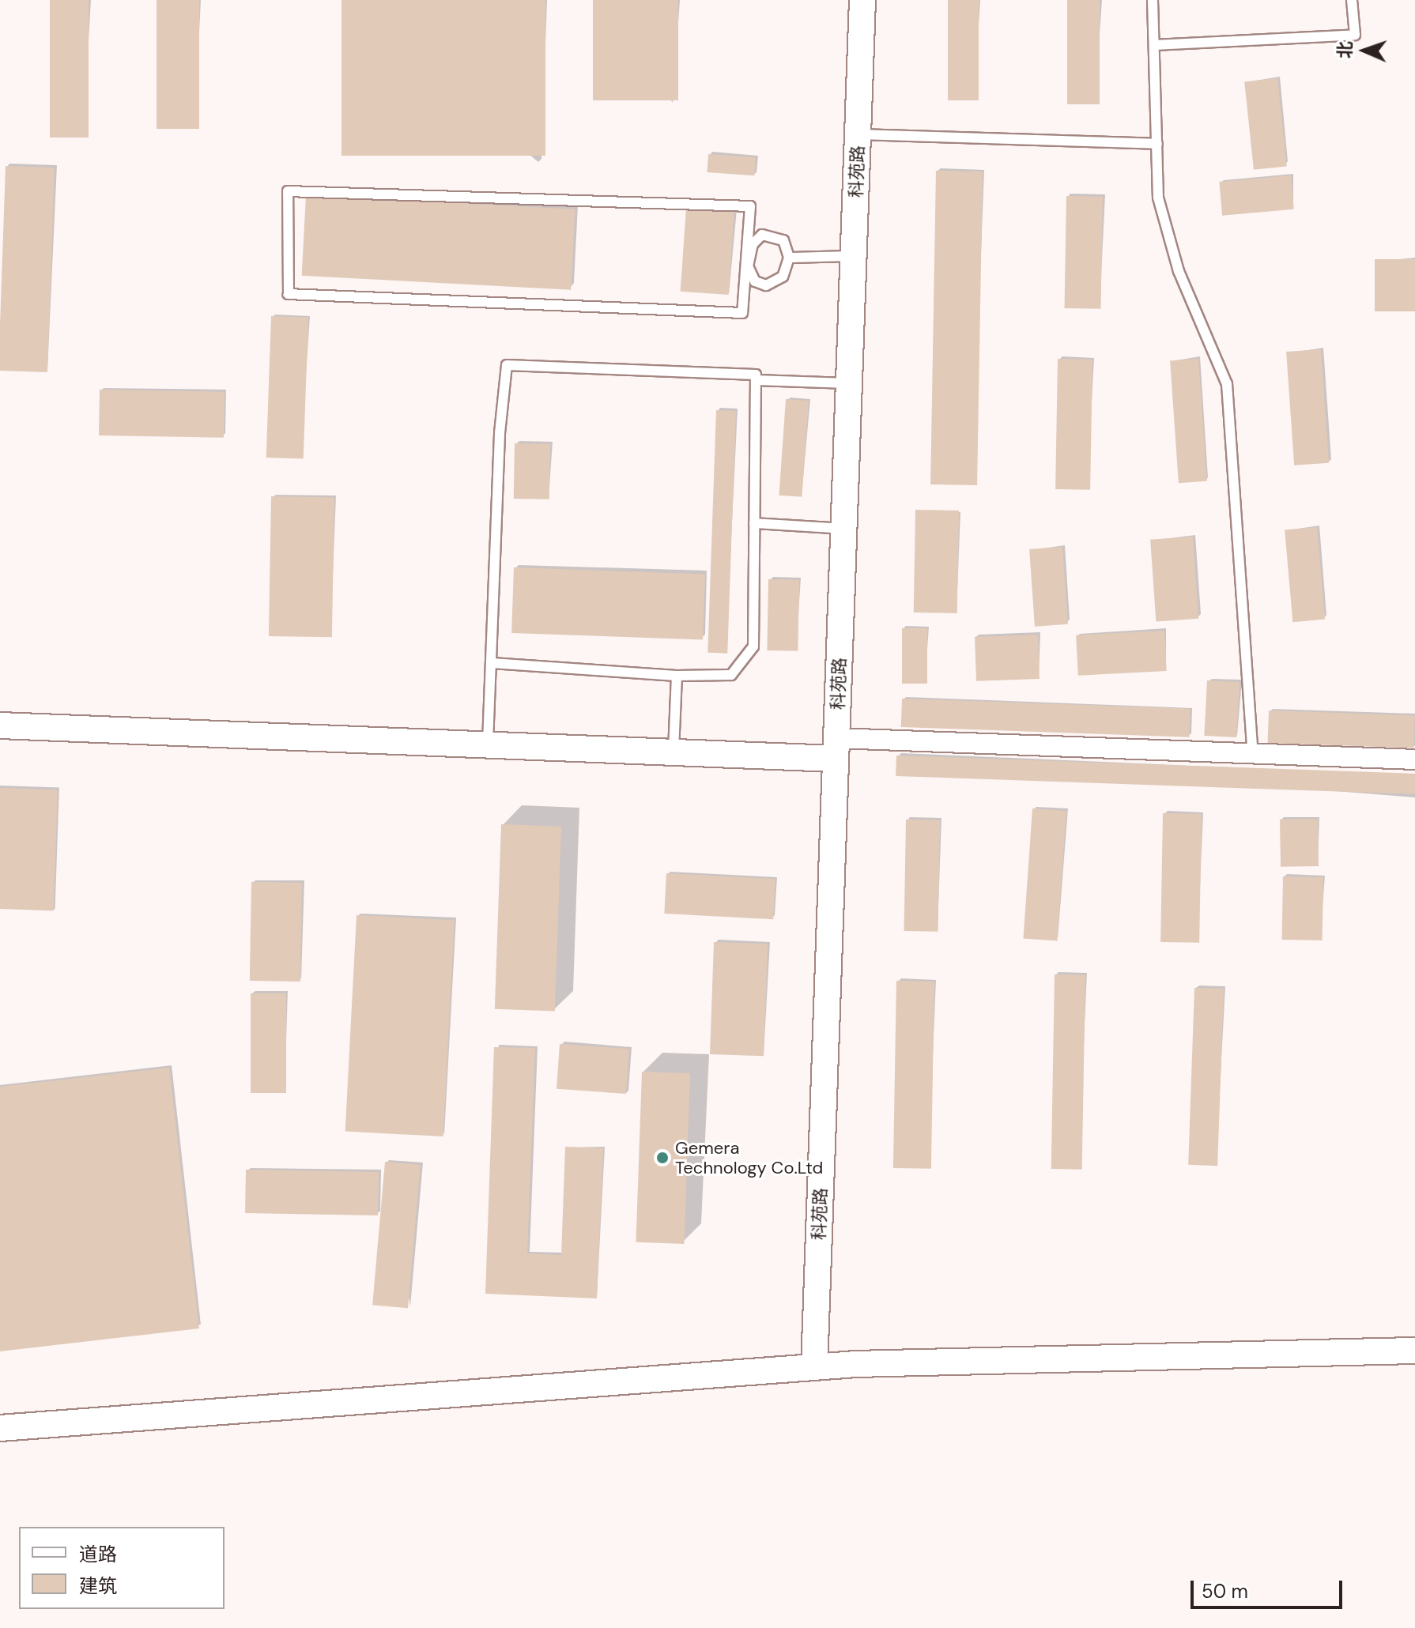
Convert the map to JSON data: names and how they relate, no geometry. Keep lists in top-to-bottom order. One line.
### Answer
{"streets":{"street":["科苑路"]},"places":["Gemera Technology Co.Ltd"],"legend":["道路","建筑"],"scale_bar":"50 m","north":"left"}
